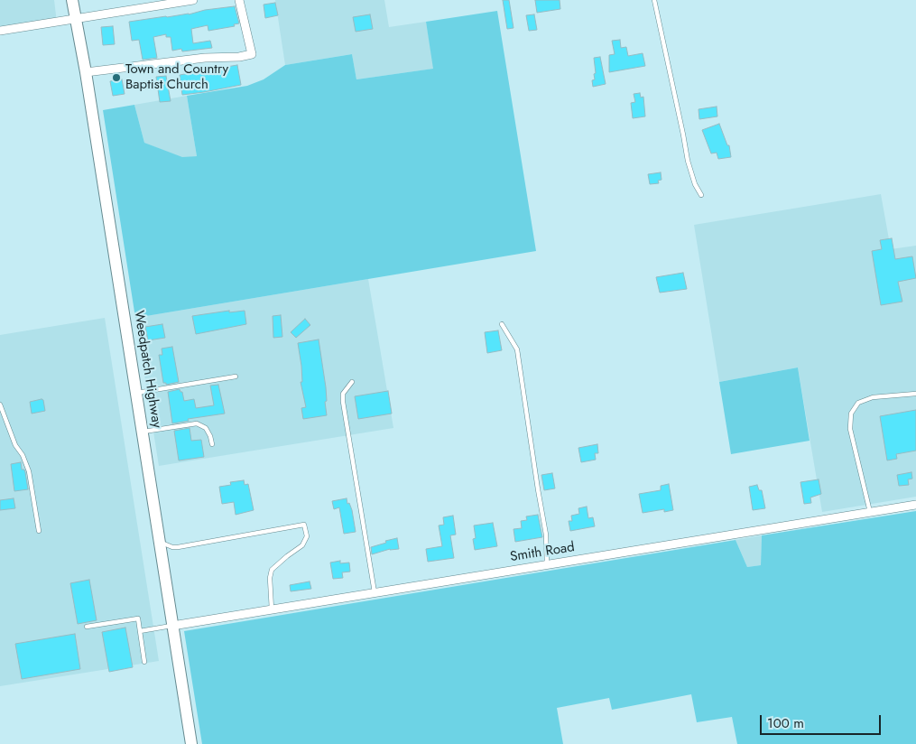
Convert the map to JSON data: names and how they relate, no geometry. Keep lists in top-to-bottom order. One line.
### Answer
{"streets":{"main road":["Weedpatch Highway"],"street":["Smith Road"]},"crossings":[["Weedpatch Highway","Smith Road"]],"places":["Town and Country Baptist Church"],"scale_bar":"100 m"}
